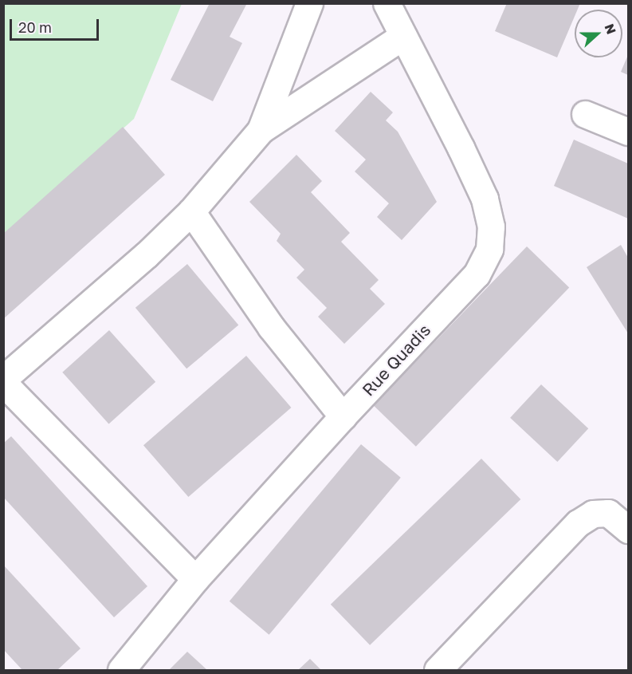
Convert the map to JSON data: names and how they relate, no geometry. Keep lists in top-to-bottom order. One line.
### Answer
{"streets":{"street":["Rue Quadis"]},"scale_bar":"20 m","north":"right"}
